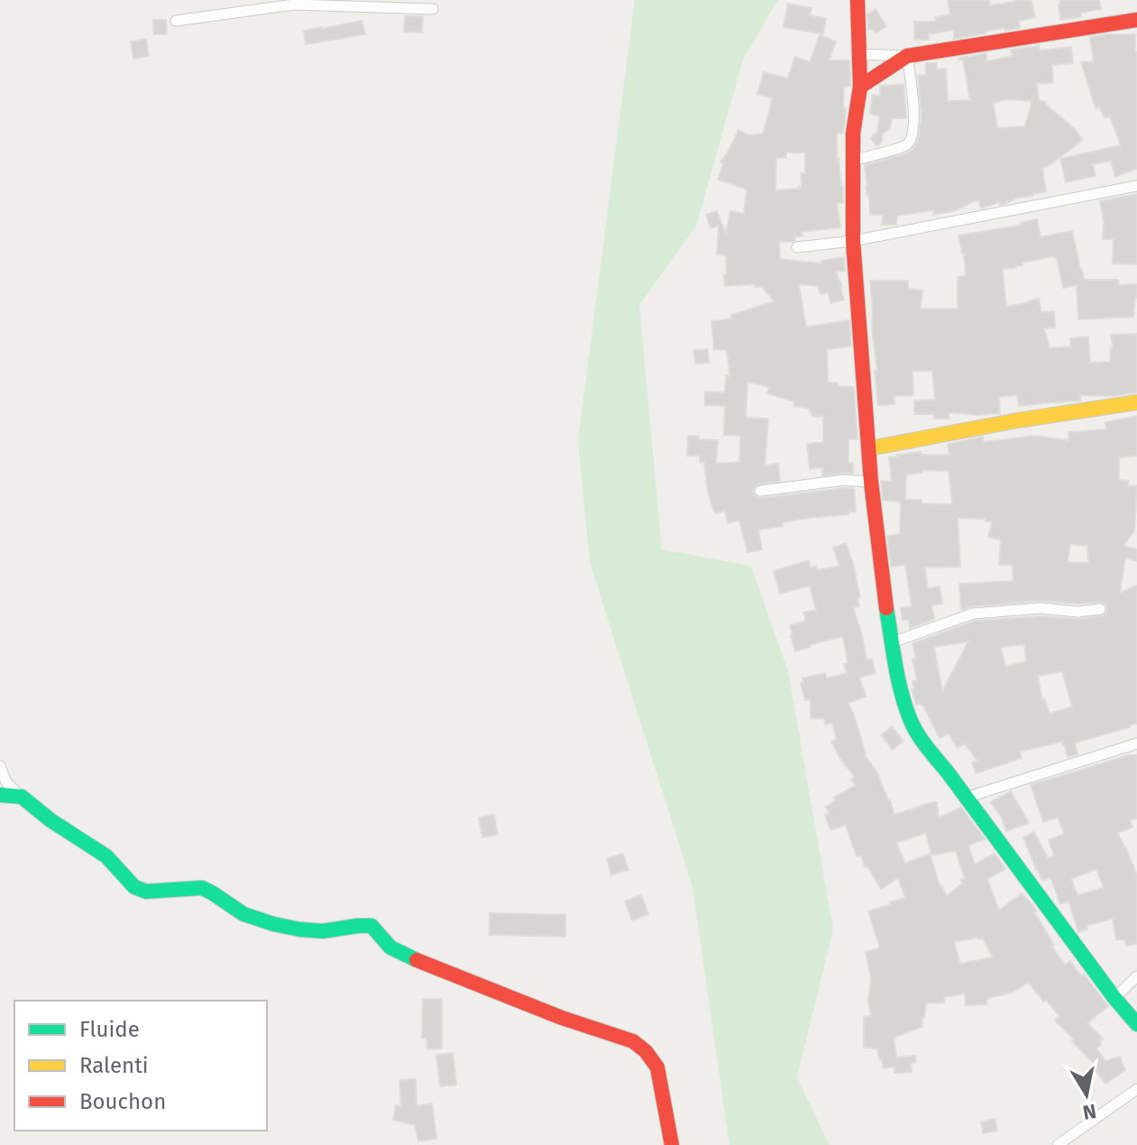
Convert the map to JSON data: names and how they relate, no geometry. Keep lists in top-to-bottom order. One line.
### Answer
{"legend":["Fluide","Ralenti","Bouchon"],"north":"bottom"}
